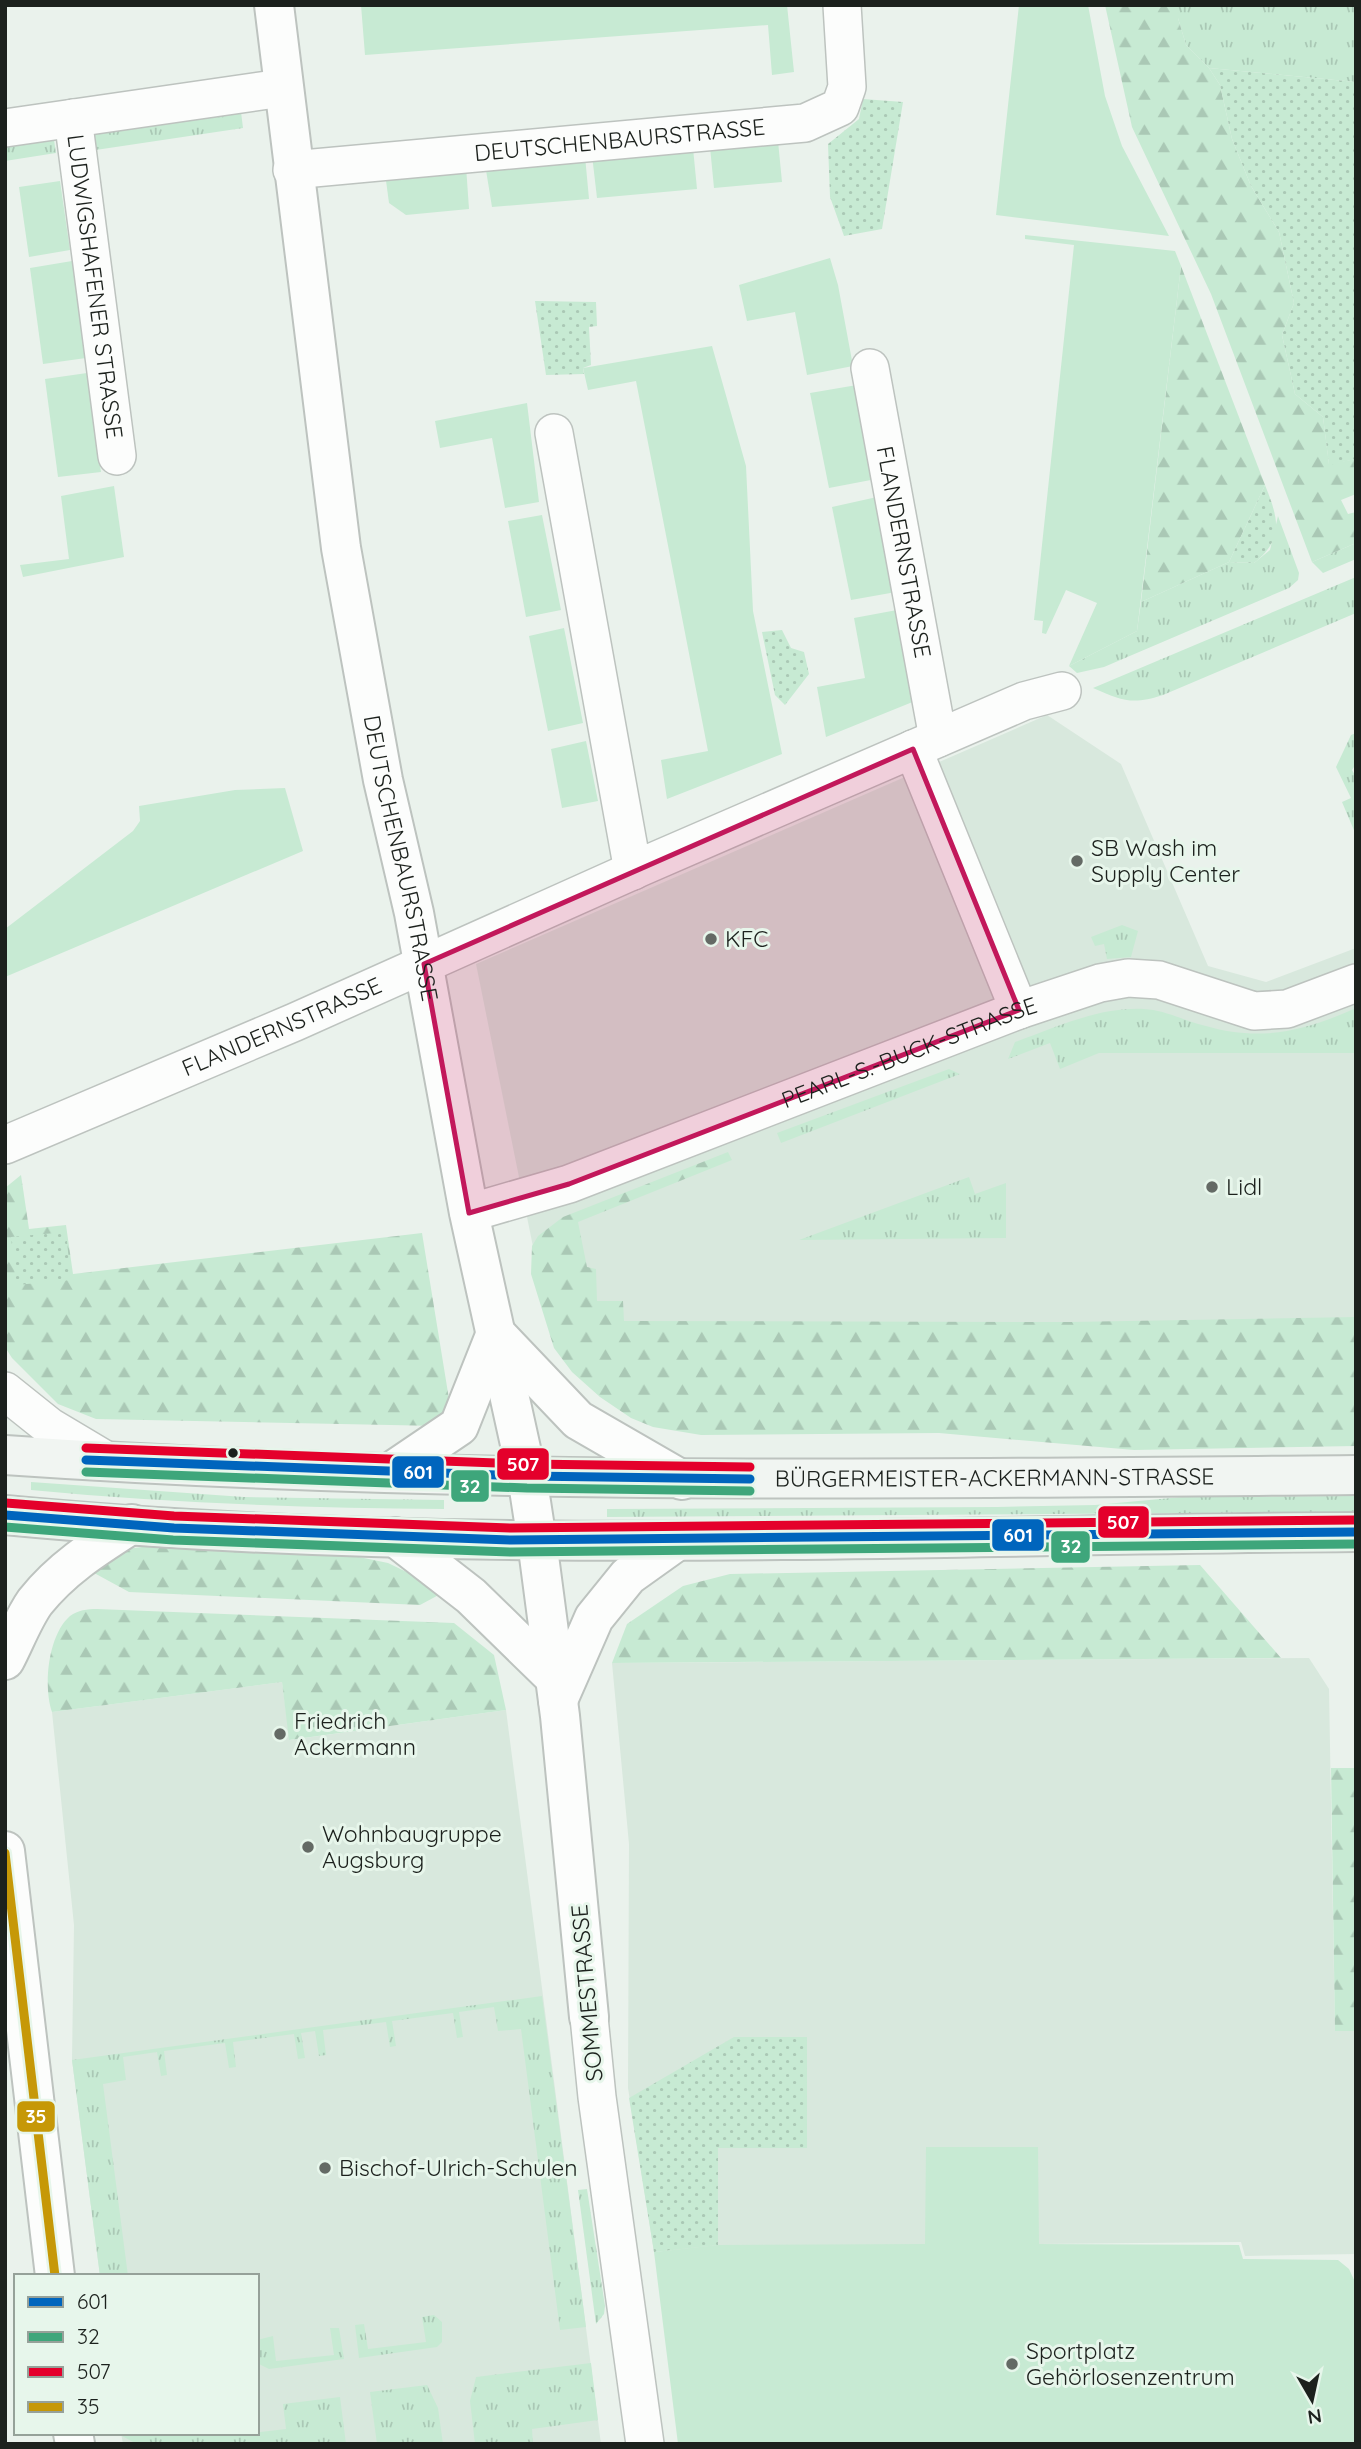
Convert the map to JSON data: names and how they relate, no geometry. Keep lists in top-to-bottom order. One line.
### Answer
{"streets":{"main road":["BÜRGERMEISTER-ACKERMANN-STRASSE"],"street":["DEUTSCHENBAURSTRASSE","LUDWIGSHAFENER STRASSE","FLANDERNSTRASSE","PEARL-S.-BUCK-STRASSE","SOMMESTRASSE"]},"crossings":[["DEUTSCHENBAURSTRASSE","LUDWIGSHAFENER STRASSE"],["DEUTSCHENBAURSTRASSE","FLANDERNSTRASSE"],["DEUTSCHENBAURSTRASSE","PEARL-S.-BUCK-STRASSE"],["DEUTSCHENBAURSTRASSE","BÜRGERMEISTER-ACKERMANN-STRASSE"],["DEUTSCHENBAURSTRASSE","SOMMESTRASSE"]],"places":["SB Wash im Supply Center","KFC","Lidl","Friedrich Ackermann","Wohnbaugruppe Augsburg","Bischof-Ulrich-Schulen","Sportplatz Gehörlosenzentrum"],"lines":["transit line 507","transit line 601","transit line 32","transit line 35"],"legend":["601","32","507","35"],"north":"bottom"}
